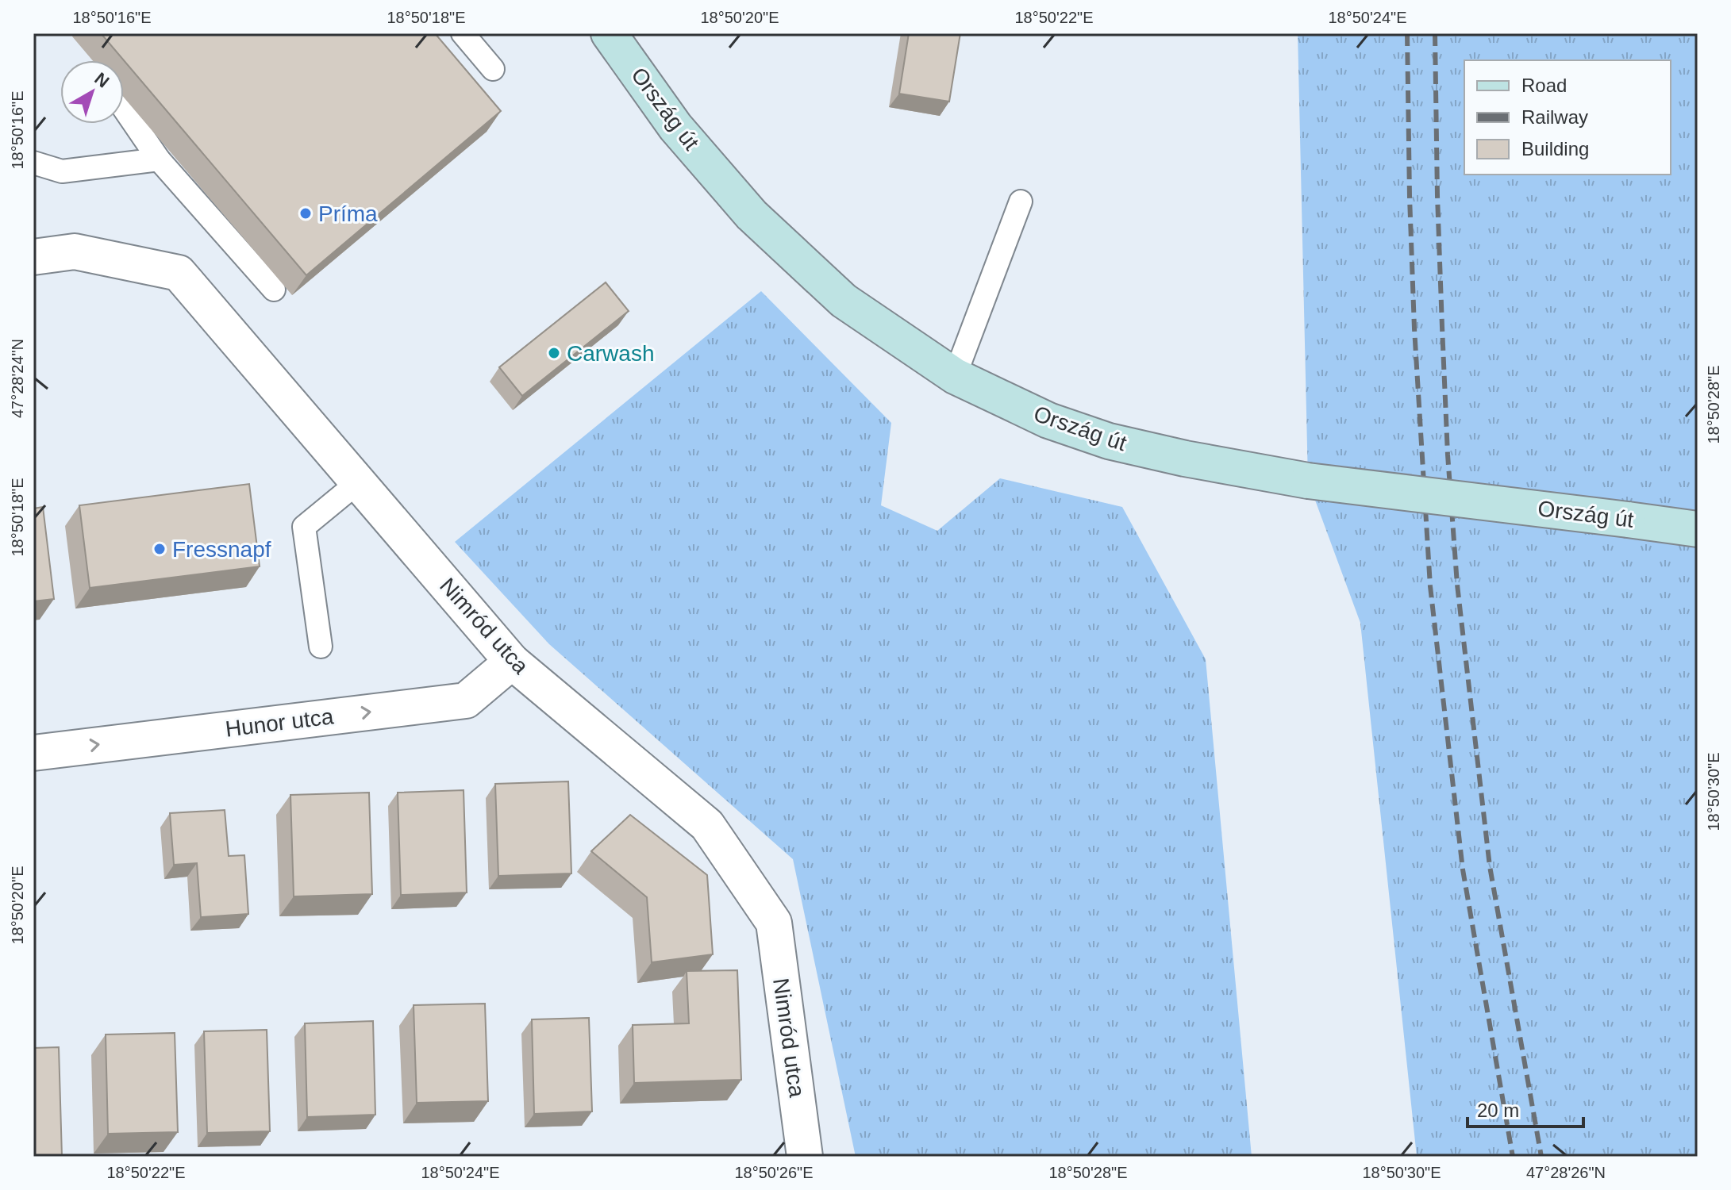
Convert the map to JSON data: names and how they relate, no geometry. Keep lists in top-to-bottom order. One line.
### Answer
{"streets":{"main road":["Ország út"],"street":["Nimród utca","Hunor utca"]},"crossings":[["Nimród utca","Hunor utca"]],"one_way":["Hunor utca"],"places":["Príma","Carwash","Fressnapf"],"legend":["Road","Railway","Building"],"scale_bar":"20 m","north":"top right","coordinates":["18°50'16\"E","18°50'18\"E","18°50'20\"E","18°50'22\"E","18°50'24\"E","47°28'24\"N","18°50'28\"E","18°50'30\"E","18°50'26\"E","47°28'26\"N"]}
